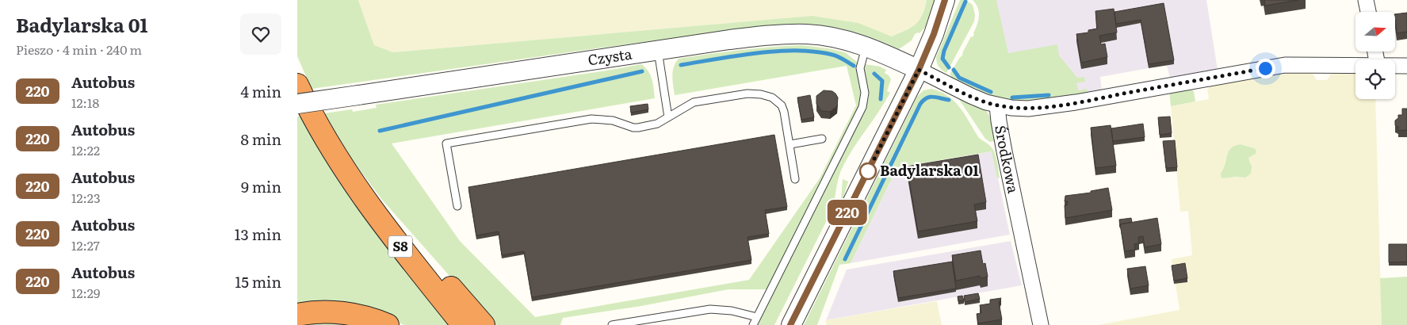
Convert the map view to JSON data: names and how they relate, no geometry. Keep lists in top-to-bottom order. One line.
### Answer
{"streets":{"highway":["S8"],"street":["Czysta","Środkowa"]},"crossings":[["Czysta","Środkowa"]],"places":["Badylarska 01"],"lines":["bus line 220"],"north":"right","page":{"heading":["Badylarska 01","Pieszo · 4 min · 240 m"],"on_map":"220","list":[{"mark":"220","name":"Autobus","note":"12:18","value":"4 min"},{"mark":"220","name":"Autobus","note":"12:22","value":"8 min"},{"mark":"220","name":"Autobus","note":"12:23","value":"9 min"},{"mark":"220","name":"Autobus","note":"12:27","value":"13 min"},{"mark":"220","name":"Autobus","note":"12:29","value":"15 min"}]}}
